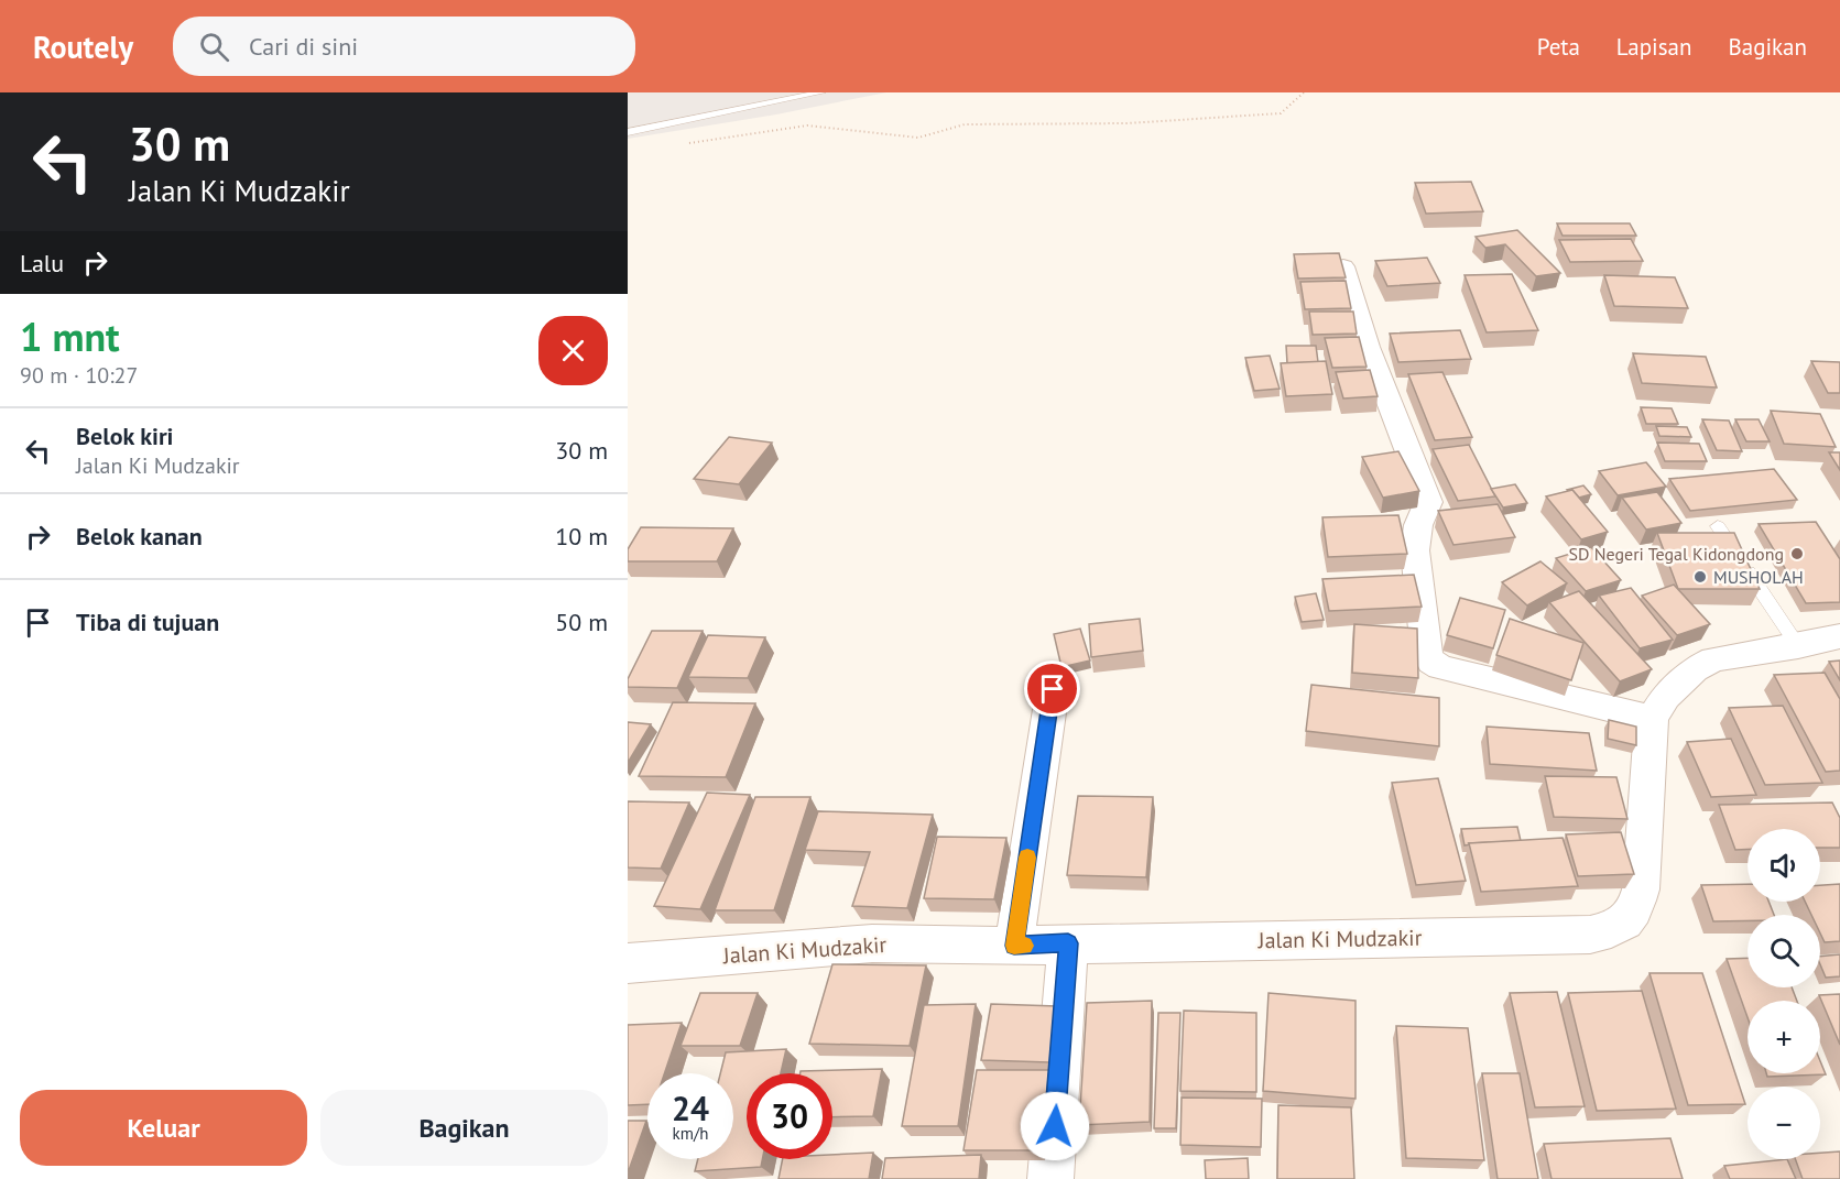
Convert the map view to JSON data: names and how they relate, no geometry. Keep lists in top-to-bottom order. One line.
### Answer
{"streets":{"street":["Jalan Ki Mudzakir"]},"places":["SD Negeri Tegal Kidongdong","MUSHOLAH"],"page":{"header":"Routely","search":"Cari di sini","nav":["Peta","Lapisan","Bagikan"],"turn":["30 m","Jalan Ki Mudzakir"],"then":"Lalu","heading":["1 mnt","90 m · 10:27"],"list":[{"name":"Belok kiri","note":"Jalan Ki Mudzakir","value":"30 m"},{"name":"Belok kanan","value":"10 m"},{"name":"Tiba di tujuan","value":"50 m"}],"map_buttons":["+","−"],"speed":"24 km/h","limit":"30","buttons":["Keluar","Bagikan"]}}
